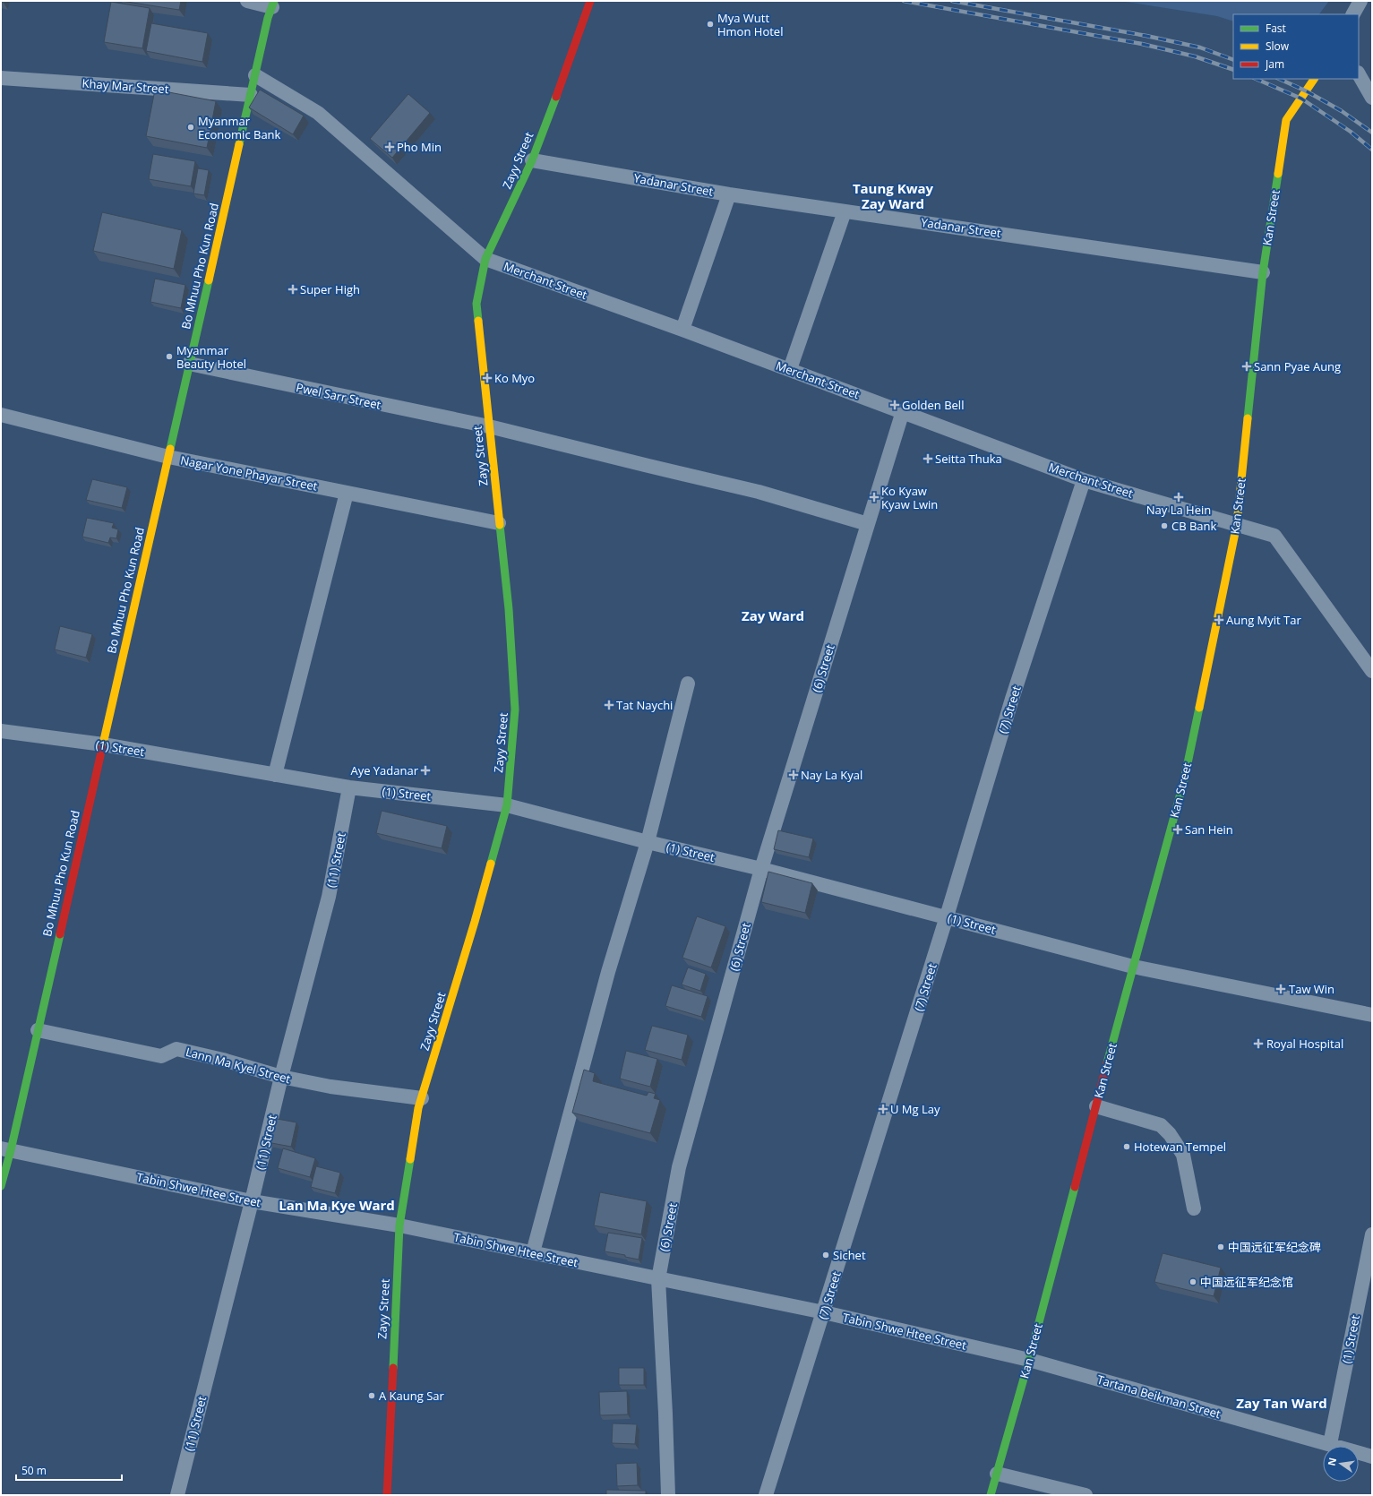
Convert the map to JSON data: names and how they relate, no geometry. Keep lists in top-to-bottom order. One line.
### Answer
{"streets":{"street":["Khay Mar Street","Zayy Street","Yadanar Street","Kan Street","Bo Mhuu Pho Kun Road","Merchant Street","Pwel Sarr Street","Nagar Yone Phayar Street","(6) Street","(7) Street","(1) Street","(11) Street","Lann Ma Kyel Street","Tabin Shwe Htee Street","Tartana Beikman Street"]},"crossings":[["Khay Mar Street","Bo Mhuu Pho Kun Road"],["Zayy Street","Yadanar Street"],["Zayy Street","Merchant Street"],["Zayy Street","Pwel Sarr Street"],["Zayy Street","Nagar Yone Phayar Street"],["Zayy Street","(1) Street"],["Zayy Street","Lann Ma Kyel Street"],["Zayy Street","Tabin Shwe Htee Street"],["Yadanar Street","Kan Street"],["Kan Street","Merchant Street"],["Kan Street","(1) Street"],["Kan Street","Tabin Shwe Htee Street"],["Kan Street","Tartana Beikman Street"],["Bo Mhuu Pho Kun Road","Merchant Street"],["Bo Mhuu Pho Kun Road","Pwel Sarr Street"],["Bo Mhuu Pho Kun Road","Nagar Yone Phayar Street"],["Bo Mhuu Pho Kun Road","(1) Street"],["Bo Mhuu Pho Kun Road","Lann Ma Kyel Street"],["Bo Mhuu Pho Kun Road","Tabin Shwe Htee Street"],["Merchant Street","(6) Street"],["Merchant Street","(7) Street"],["Pwel Sarr Street","(6) Street"],["(6) Street","(1) Street"],["(6) Street","Tabin Shwe Htee Street"],["(7) Street","(1) Street"],["(7) Street","Tabin Shwe Htee Street"],["(1) Street","(11) Street"],["(1) Street","Tartana Beikman Street"],["(11) Street","Lann Ma Kyel Street"],["(11) Street","Tabin Shwe Htee Street"],["Tabin Shwe Htee Street","Tartana Beikman Street"]],"districts":["Taung Kway Zay Ward","Zay Ward","Lan Ma Kye Ward","Zay Tan Ward"],"places":{"other":["Mya Wutt Hmon Hotel","Myanmar Economic Bank","Myanmar Beauty Hotel","CB Bank","Hotewan Tempel","中国远征军纪念碑","Sichet","中国远征军纪念馆","A Kaung Sar"],"health":["Pho Min","Super High","Sann Pyae Aung","Ko Myo","Golden Bell","Seitta Thuka","Ko Kyaw Kyaw Lwin","Nay La Hein","Aung Myit Tar","Tat Naychi","Aye Yadanar","Nay La Kyal","San Hein","Taw Win","Royal Hospital","U Mg Lay"]},"legend":["Fast","Slow","Jam"],"scale_bar":"50 m","north":"left"}
